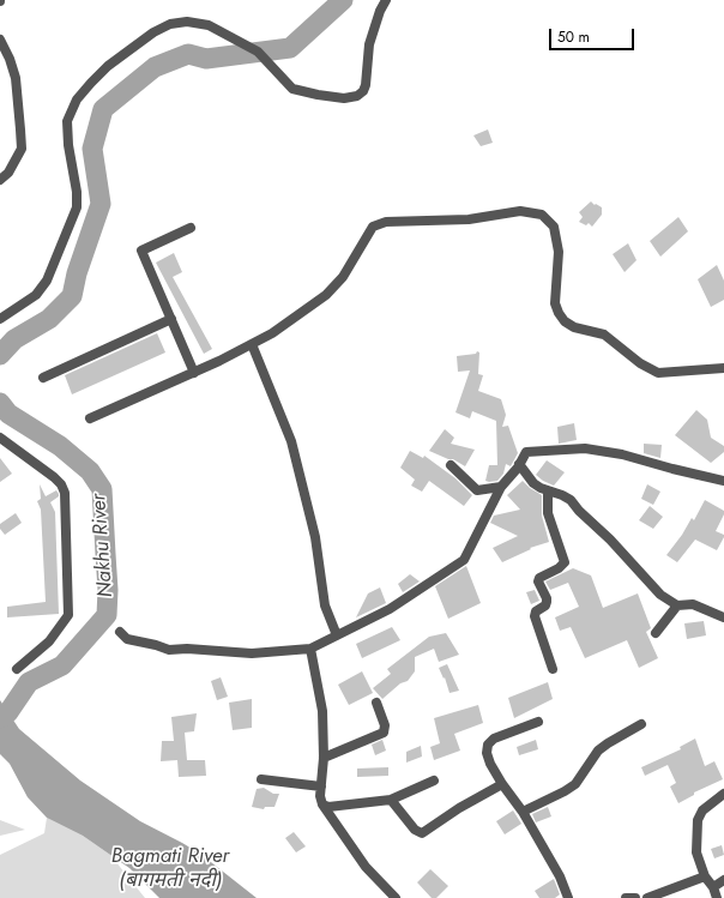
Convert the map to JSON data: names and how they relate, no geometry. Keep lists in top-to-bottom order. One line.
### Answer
{"water":["Nakhu River","Bagmati River (बागमती नदी)"],"scale_bar":"50 m"}
